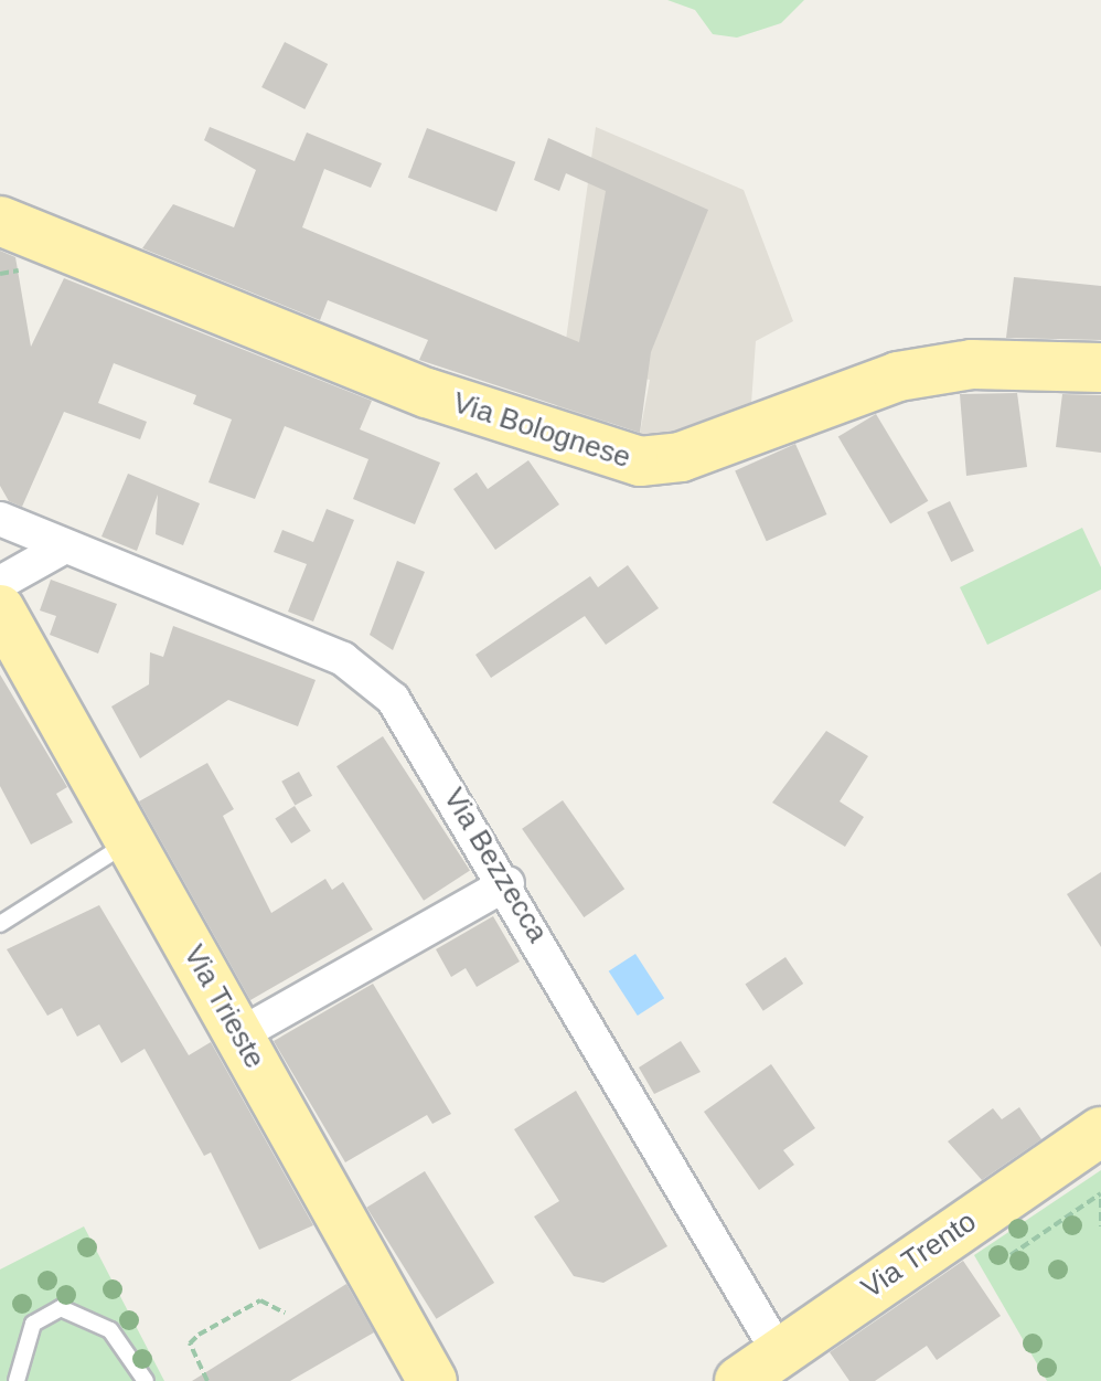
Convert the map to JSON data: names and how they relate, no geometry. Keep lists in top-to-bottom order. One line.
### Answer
{"streets":{"main road":["Via Bolognese","Via Trieste","Via Trento"],"street":["Via Bezzecca"]},"crossings":[["Via Bezzecca","Via Trento"]]}
